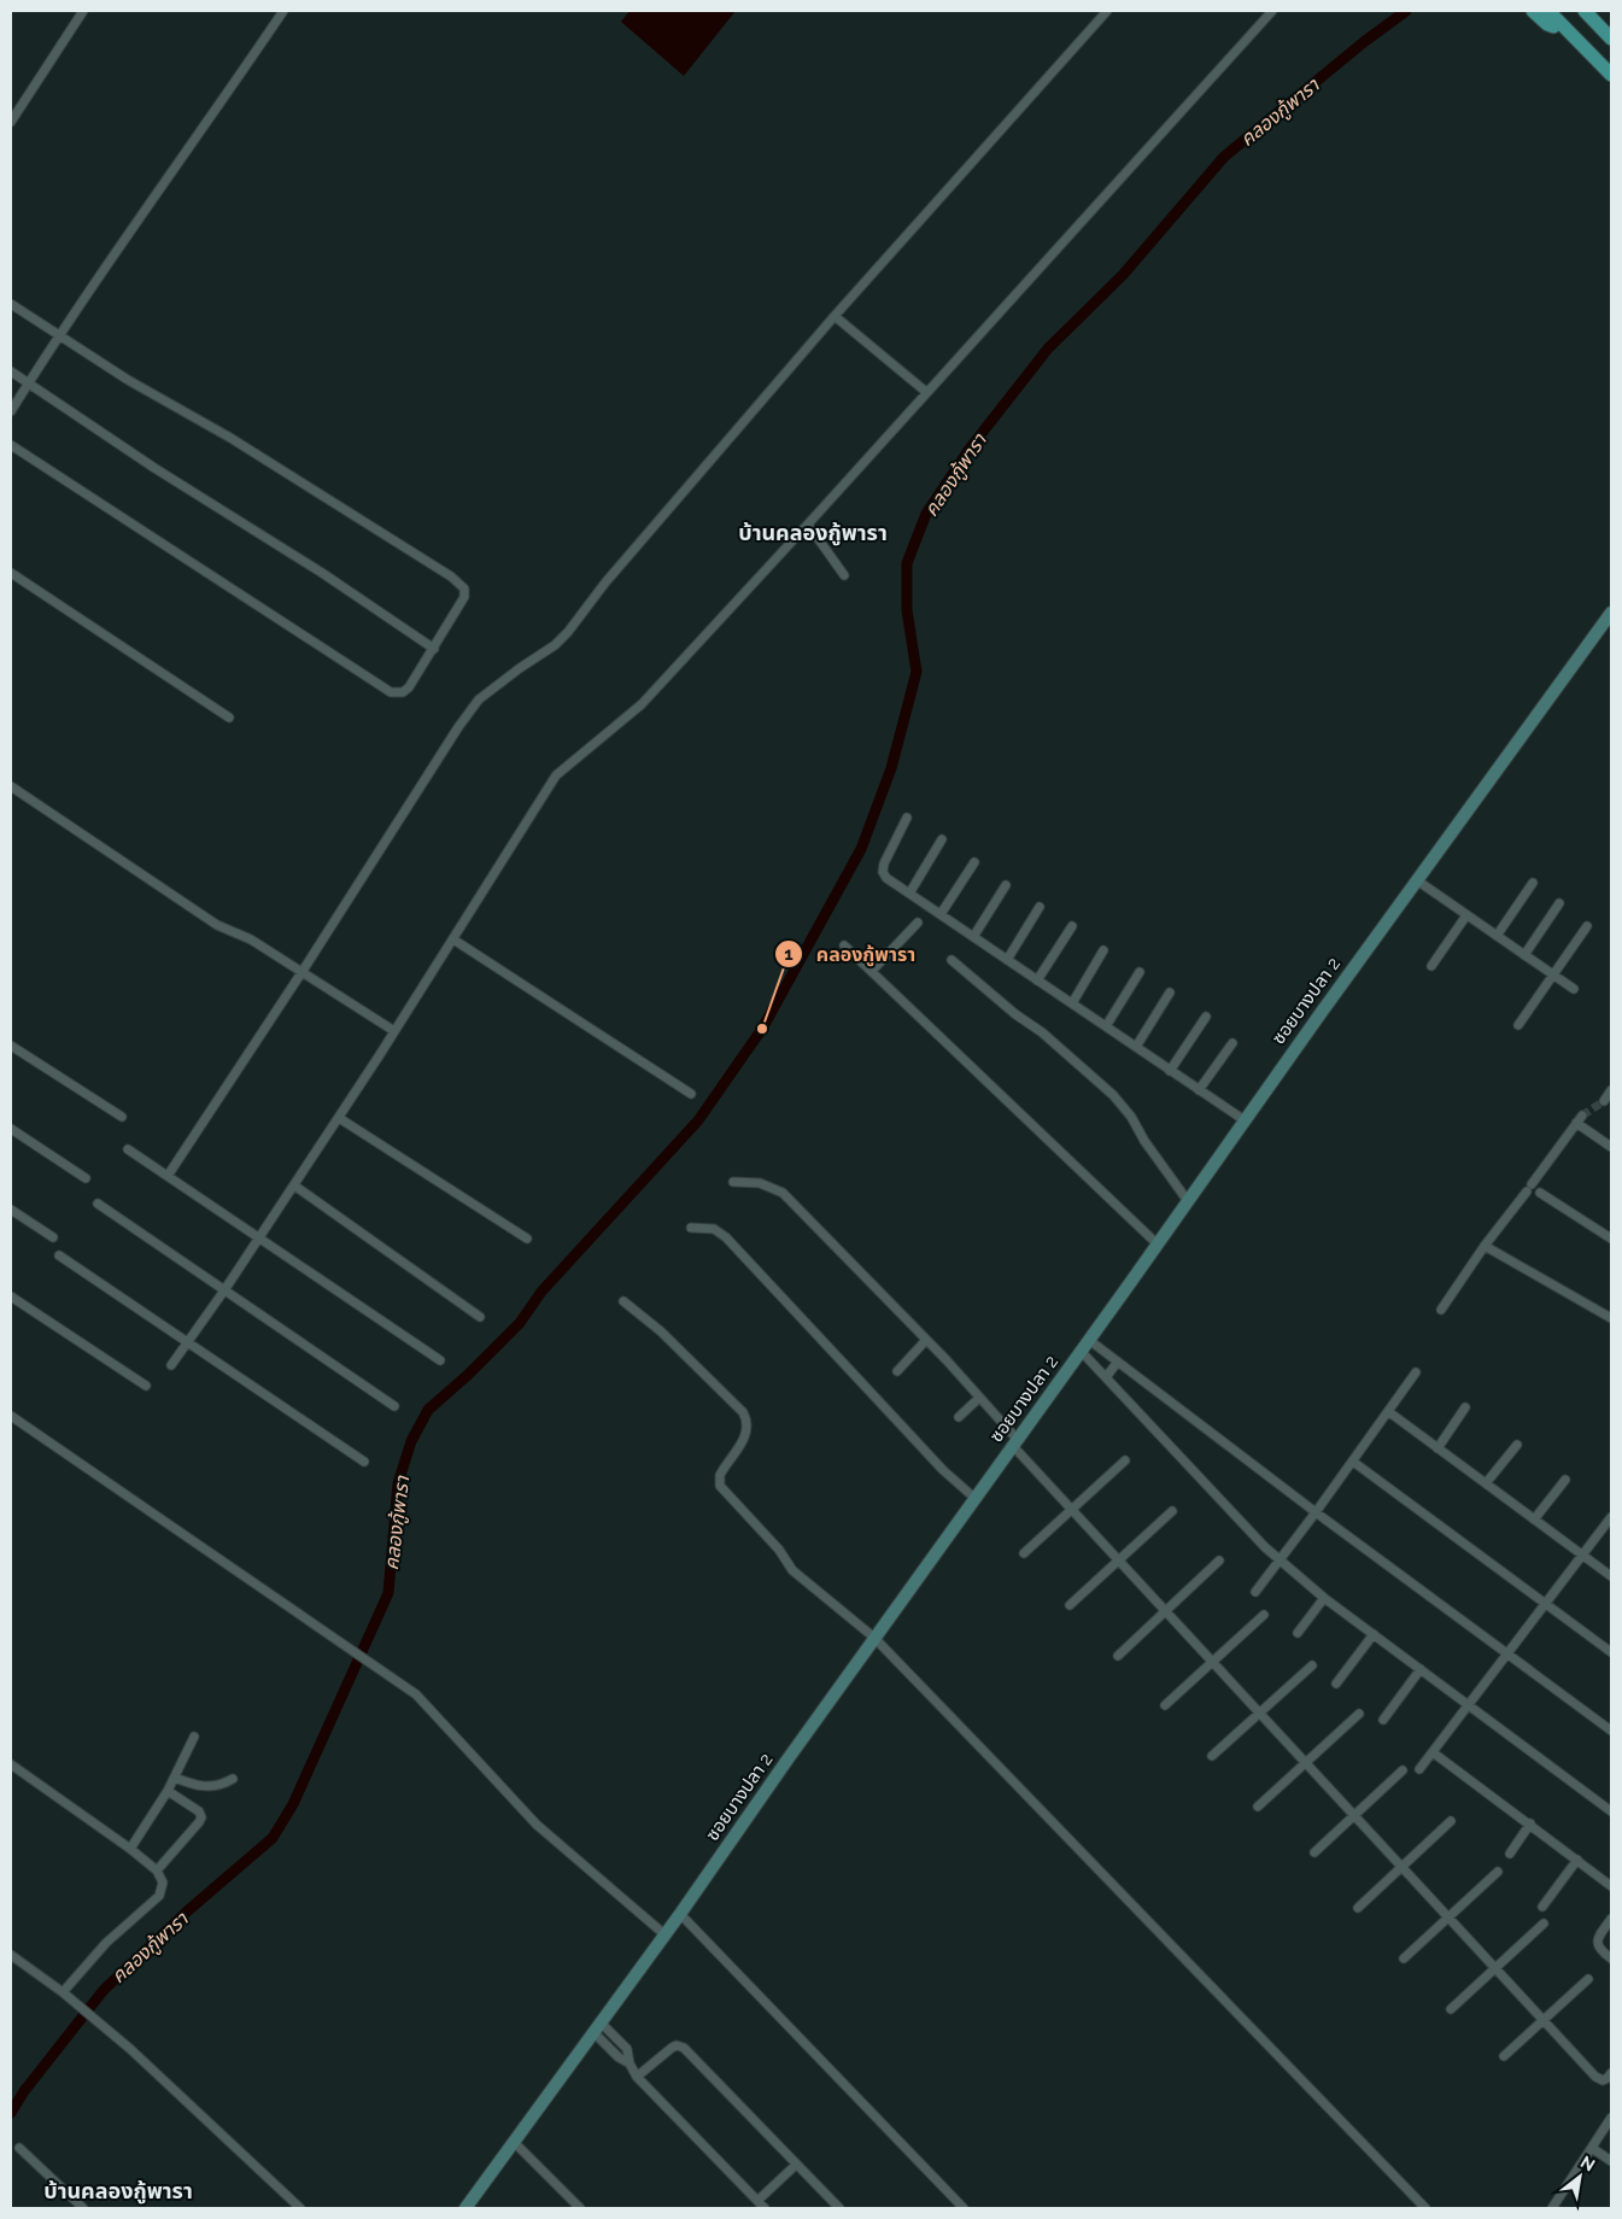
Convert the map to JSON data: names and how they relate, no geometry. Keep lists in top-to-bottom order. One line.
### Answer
{"streets":{"street":["ซอยบางปลา 2"]},"districts":["บ้านคลองกู้พารา","บ้านคลองกู้พารา"],"water":["คลองกู้พารา"],"places":["คลองกู้พารา"],"north":"top right"}
